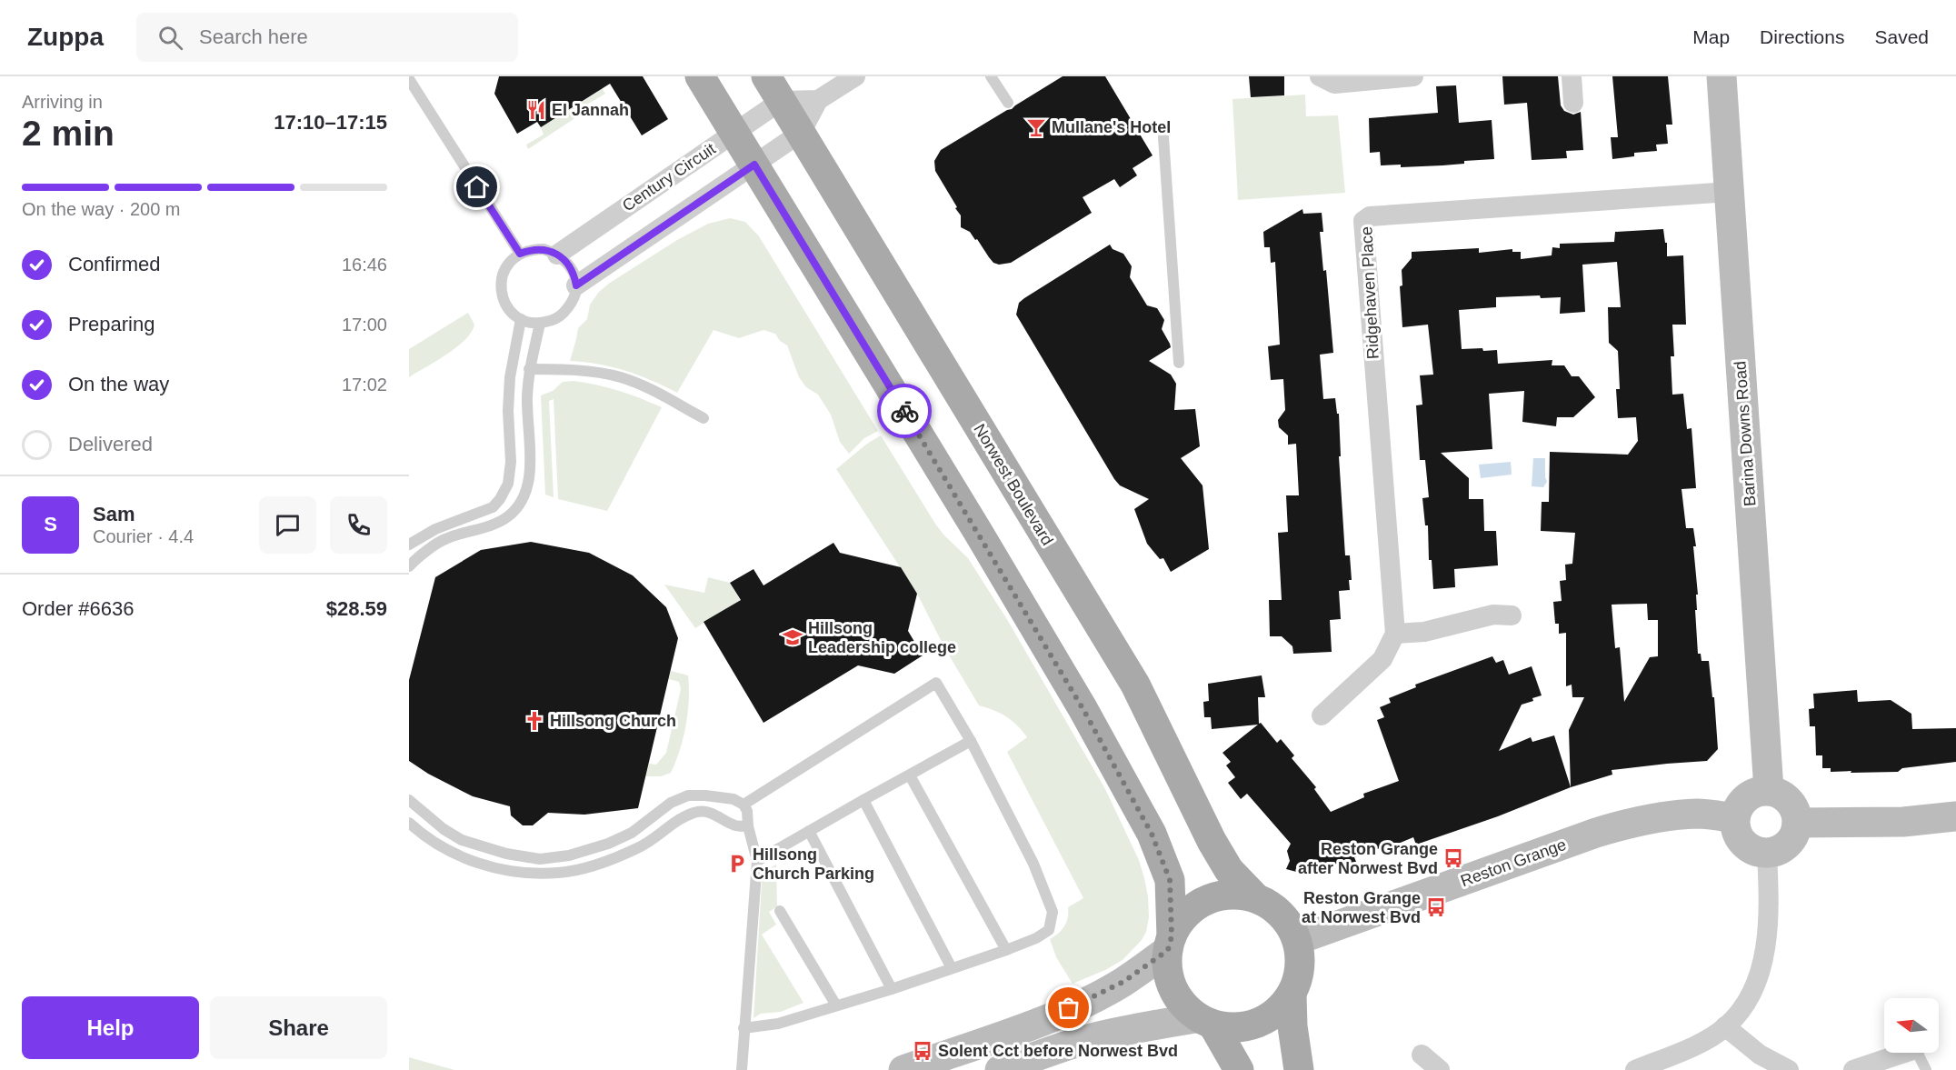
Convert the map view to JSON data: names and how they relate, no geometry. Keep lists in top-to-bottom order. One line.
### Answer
{"streets":{"main road":["Norwest Boulevard"],"street":["Century Circuit","Ridgehaven Place","Barina Downs Road","Reston Grange"]},"crossings":[["Century Circuit","Norwest Boulevard"],["Ridgehaven Place","Barina Downs Road"],["Barina Downs Road","Reston Grange"],["Norwest Boulevard","Reston Grange"]],"places":{"restaurant":["El Jannah"],"bar":["Mullane's Hotel"],"school or university":["Hillsong Leadership college"],"church":["Hillsong Church"],"bus stop":["Reston Grange after Norwest Bvd","Reston Grange at Norwest Bvd","Solent Cct before Norwest Bvd"],"parking":["Hillsong Church Parking"]},"north":"left","page":{"header":"Zuppa","search":"Search here","nav":["Map","Directions","Saved"],"heading":["2 min","Arriving in","17:10–17:15"],"panel":["Sam","Courier · 4.4","Order #6636","$28.59"],"bar":"On the way · 200 m","list":[["Confirmed","16:46"],["Preparing","17:00"],["On the way","17:02"],"Delivered"],"round":"S","buttons":["Help","Share"]}}
